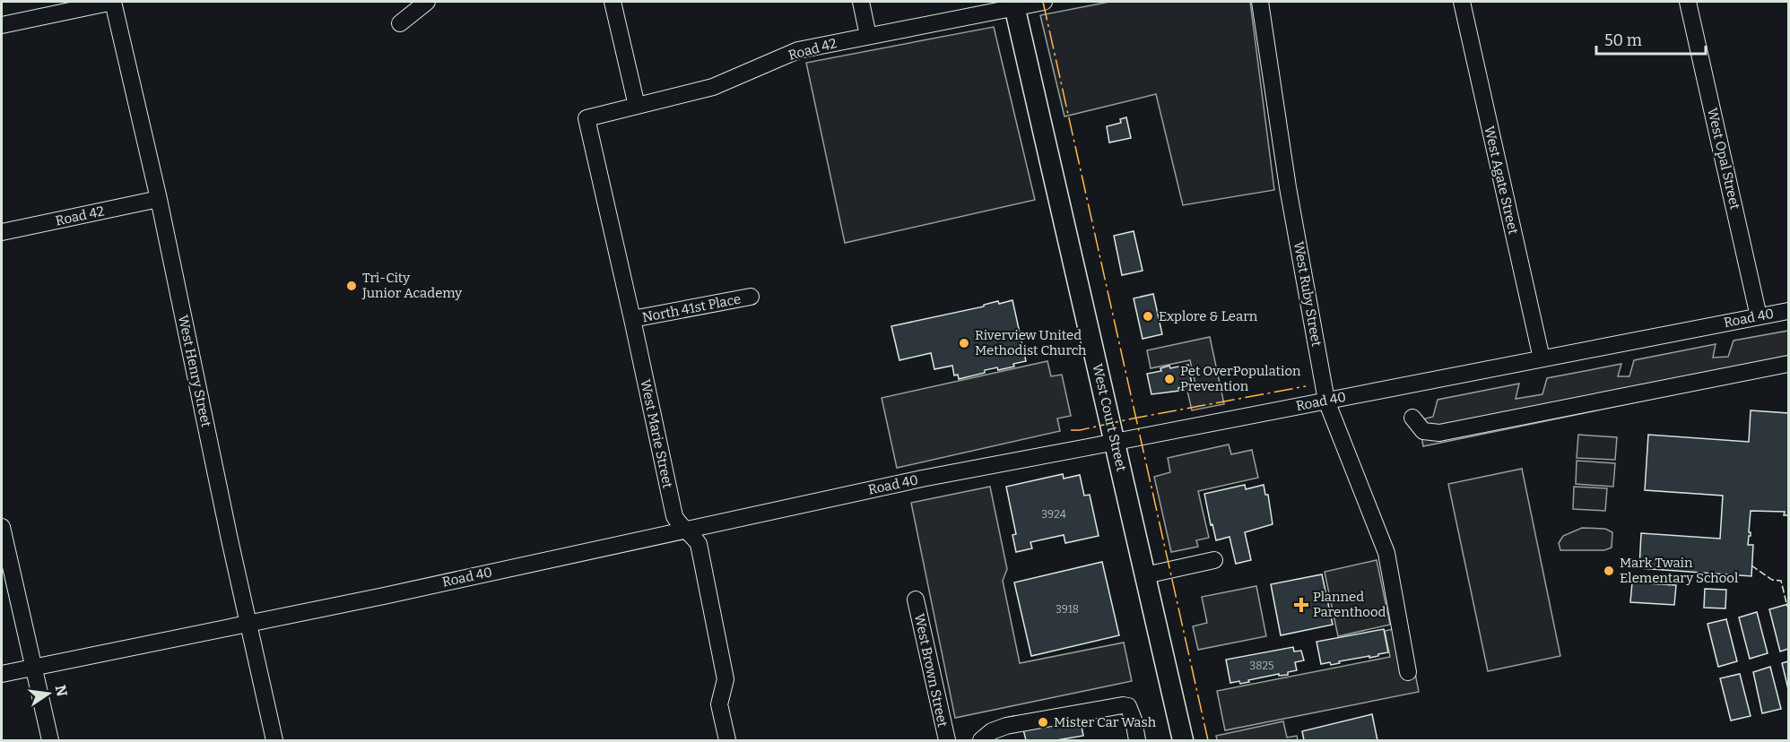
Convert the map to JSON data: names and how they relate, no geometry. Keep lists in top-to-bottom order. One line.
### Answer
{"streets":{"main road":["West Court Street"],"street":["Road 42","West Opal Street","West Agate Street","West Ruby Street","North 41st Place","Road 40","West Henry Street","West Marie Street","West Brown Street"]},"crossings":[["Road 42","West Henry Street"],["Road 42","West Court Street"],["Road 42","West Marie Street"],["West Opal Street","Road 40"],["West Agate Street","Road 40"],["West Ruby Street","Road 40"],["North 41st Place","West Marie Street"],["Road 40","West Henry Street"],["Road 40","West Court Street"],["Road 40","West Marie Street"]],"places":{"other":["Tri-City Junior Academy","Explore & Learn","Riverview United Methodist Church","Pet OverPopulation Prevention","Mark Twain Elementary School","Mister Car Wash"],"health":["Planned Parenthood"]},"house_numbers":["3924","3918","3825"],"scale_bar":"50 m","north":"right"}
